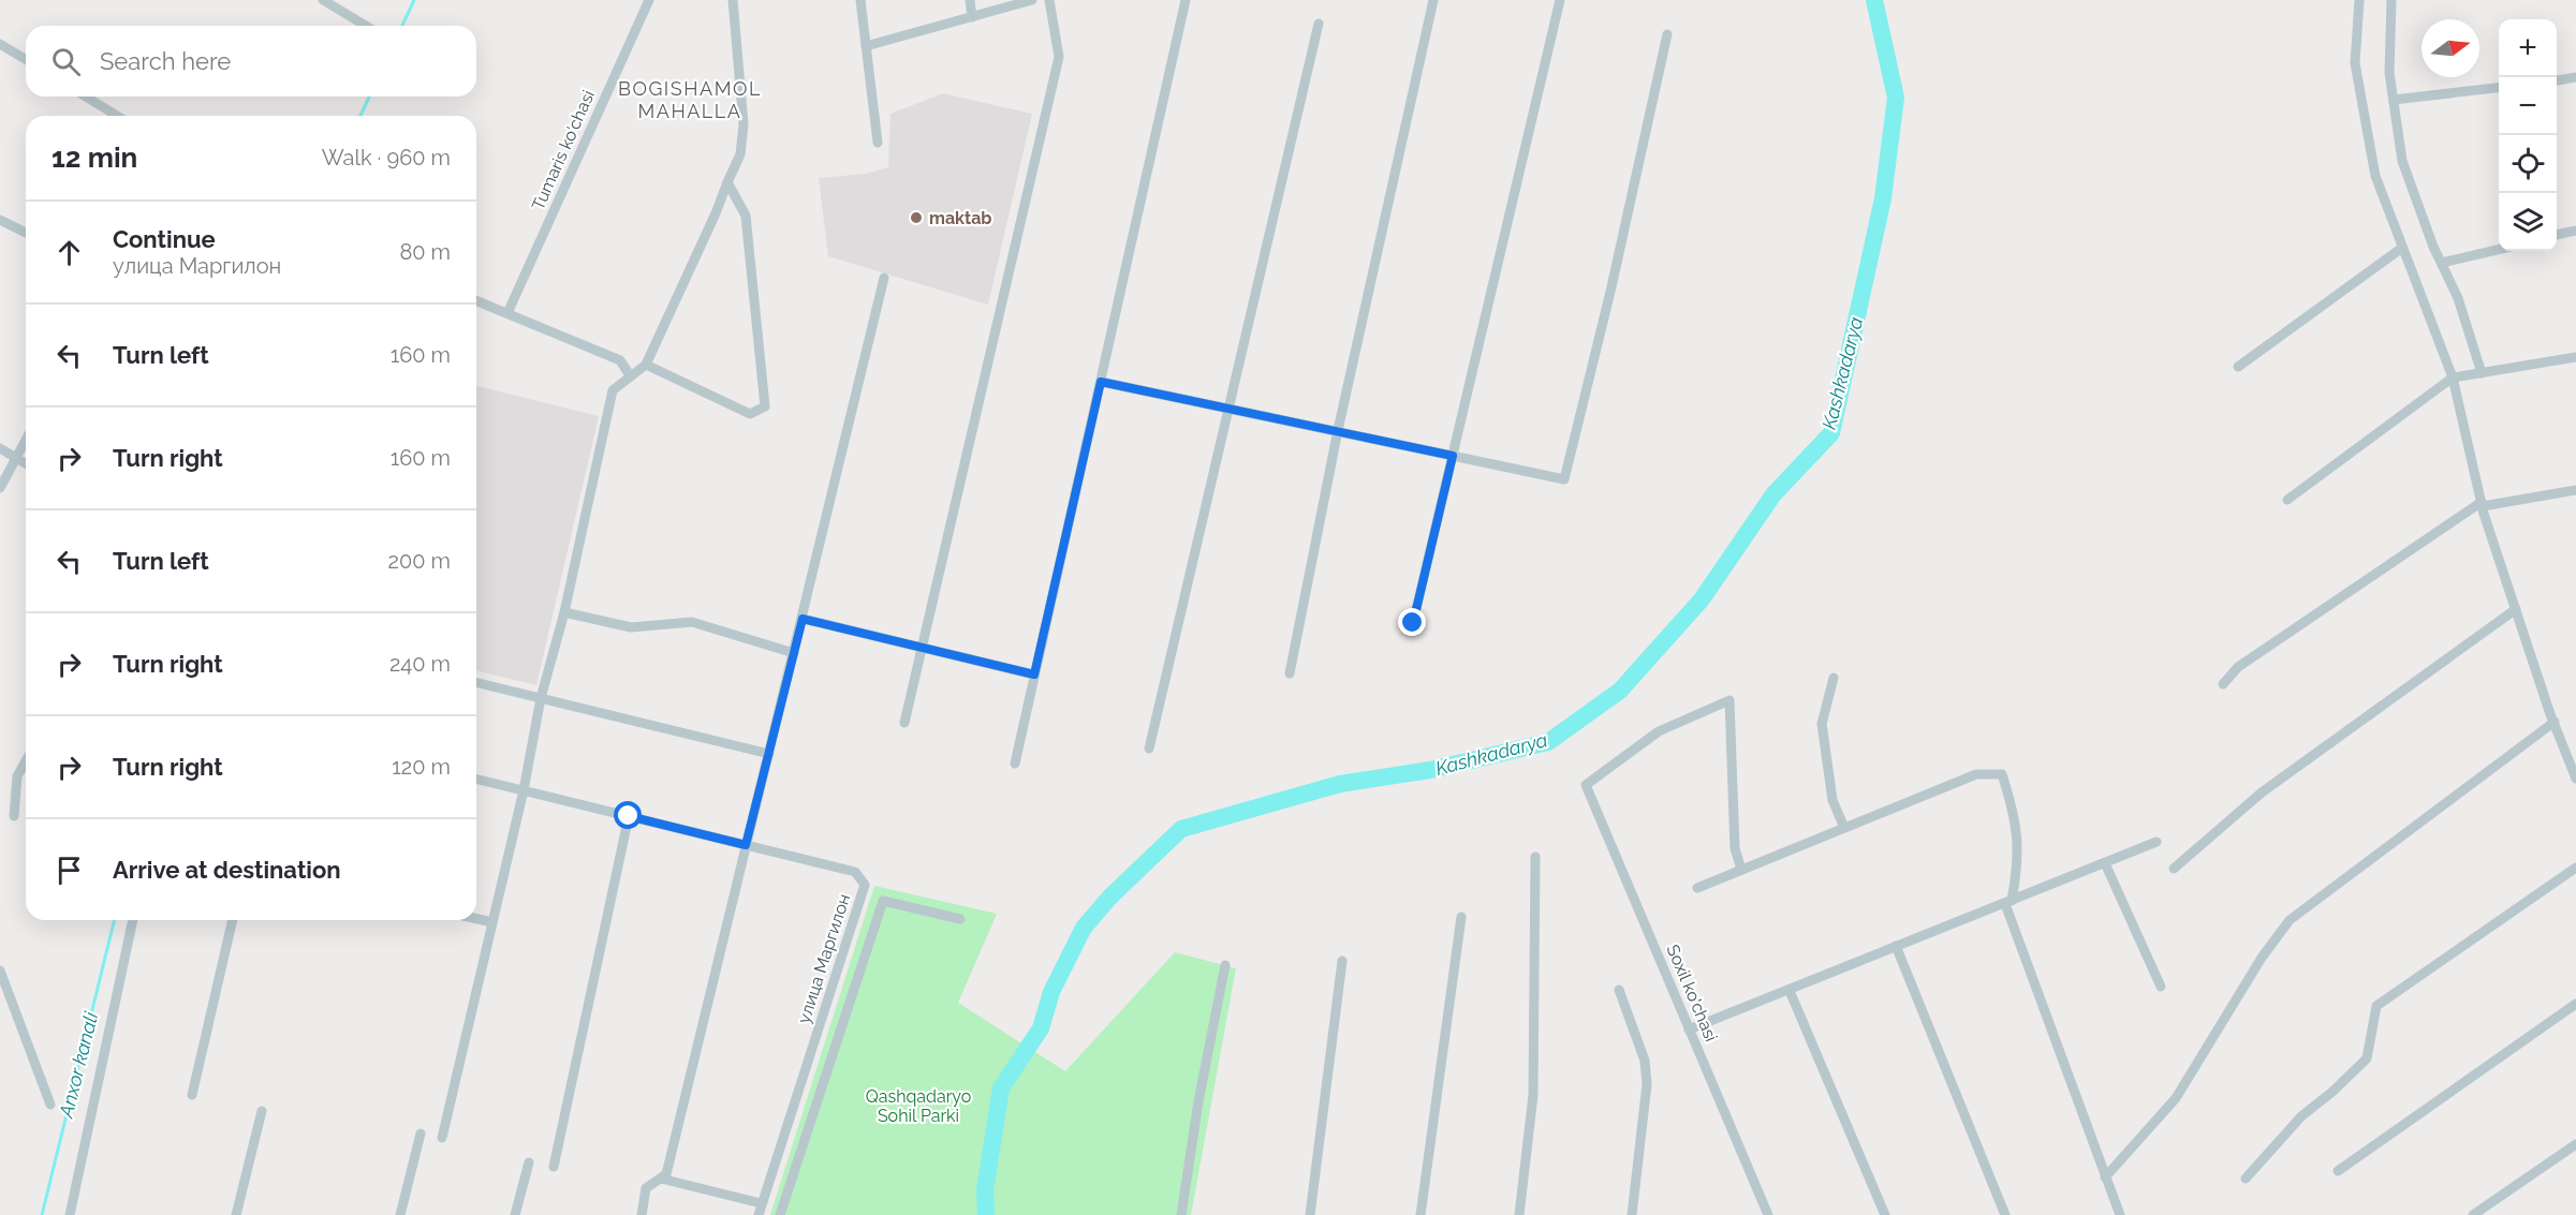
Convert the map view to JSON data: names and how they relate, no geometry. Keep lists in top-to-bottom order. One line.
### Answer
{"streets":{"street":["Tumaris ko'chasi","улица Маргилон","Soxil ko'chasi"]},"districts":["BOGISHAMOL MAHALLA"],"water":["Kashkadarya","Anxor kanali"],"parks":["Qashqadaryo Sohil Parki"],"places":["maktab"],"north":"right","page":{"map_buttons":["+","−"],"search":"Search here","heading":["12 min","Walk · 960 m"],"list":[["Continue","улица Маргилон","80 m"],["Turn left","160 m"],["Turn right","160 m"],["Turn left","200 m"],["Turn right","240 m"],["Turn right","120 m"],"Arrive at destination"]}}
